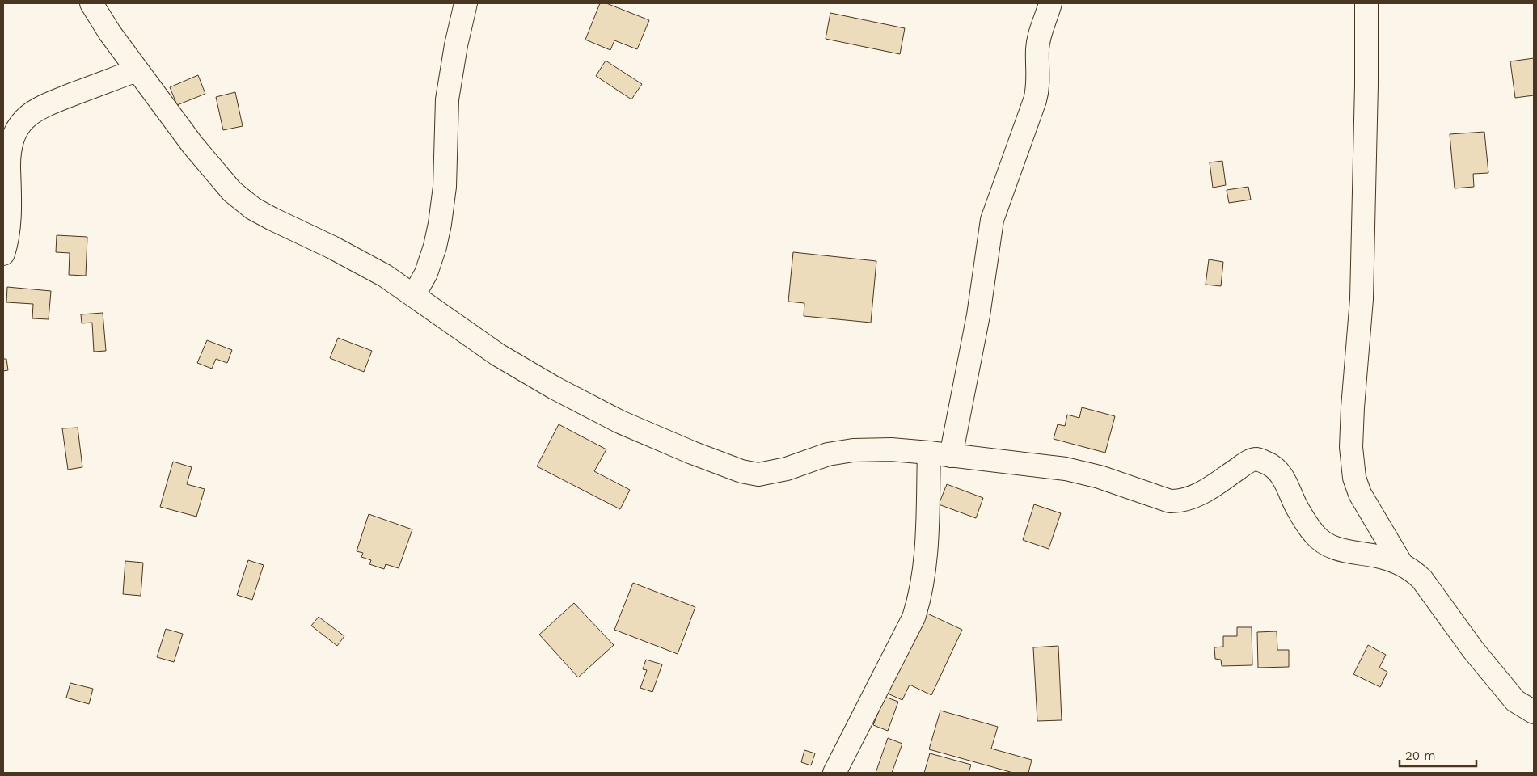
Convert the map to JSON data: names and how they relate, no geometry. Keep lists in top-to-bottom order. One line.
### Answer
{"scale_bar":"20 m"}
